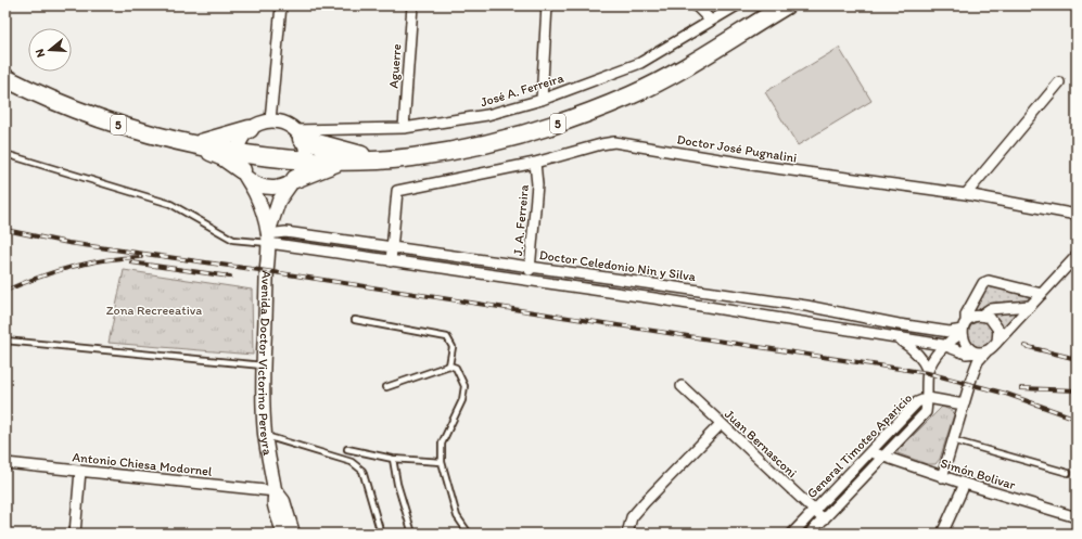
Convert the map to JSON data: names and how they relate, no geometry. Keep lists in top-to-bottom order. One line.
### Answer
{"streets":{"highway":["5"],"street":["Aguerre","José A. Ferreira","Doctor José Pugnalini","J. A. Ferreira","Doctor Celedonio Nin y Silva","Avenida Doctor Victorino Pereyra","Juan Bernasconi","General Timoteo Aparicio","Antonio Chiesa Modornel","Simón Bolivar"]},"crossings":[["Aguerre","José A. Ferreira"],["Doctor José Pugnalini","J. A. Ferreira"],["Doctor José Pugnalini","Doctor Celedonio Nin y Silva"],["J. A. Ferreira","Doctor Celedonio Nin y Silva"],["Doctor Celedonio Nin y Silva","Avenida Doctor Victorino Pereyra"],["Avenida Doctor Victorino Pereyra","Antonio Chiesa Modornel"],["Juan Bernasconi","General Timoteo Aparicio"],["General Timoteo Aparicio","Simón Bolivar"]],"parks":["Zona Recreeativa"],"north":"left"}
